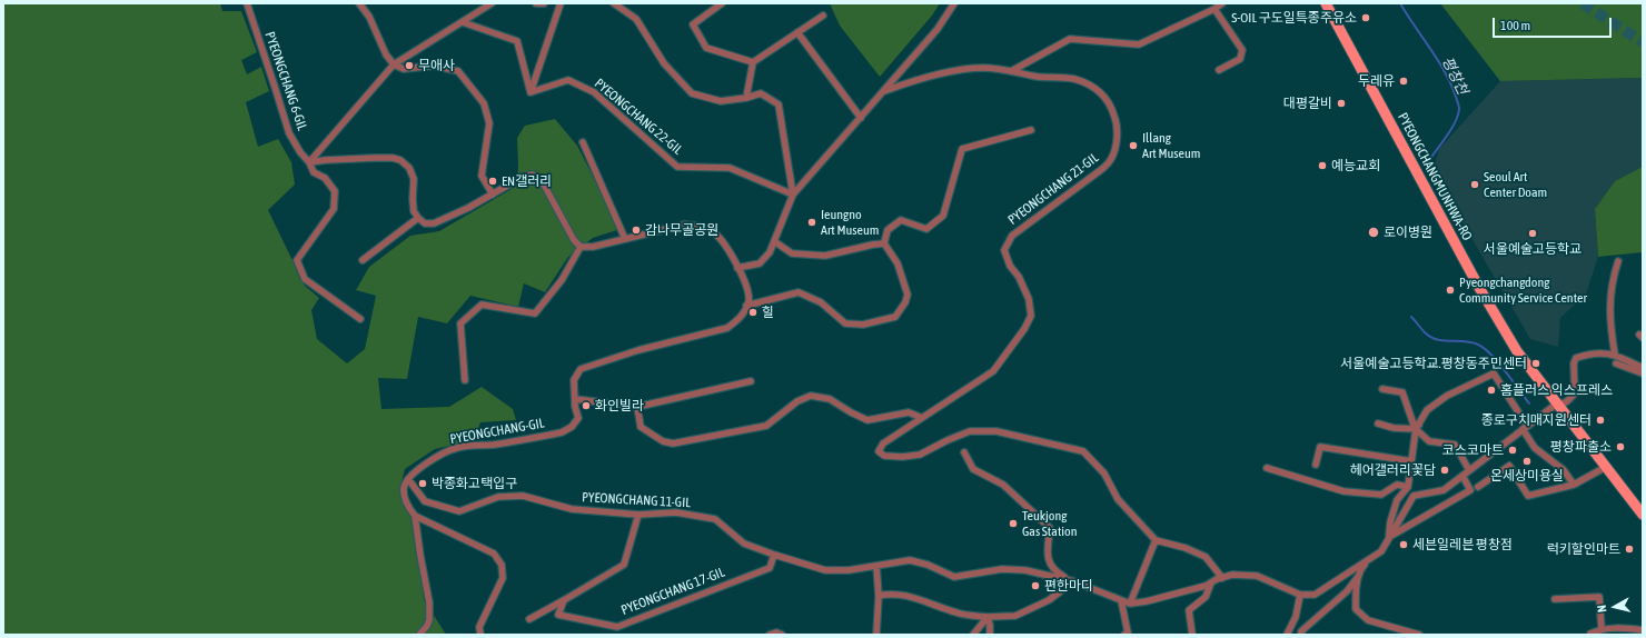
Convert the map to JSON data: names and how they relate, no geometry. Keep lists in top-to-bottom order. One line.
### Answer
{"streets":{"main road":["PYEONGCHANGMUNHWA-RO"],"street":["PYEONGCHANG 6-GIL","PYEONGCHANG 22-GIL","PYEONGCHANG 21-GIL","PYEONGCHANG-GIL","PYEONGCHANG 11-GIL","PYEONGCHANG 17-GIL"]},"crossings":[["PYEONGCHANG-GIL","PYEONGCHANG 11-GIL"],["PYEONGCHANG 11-GIL","PYEONGCHANG 17-GIL"]],"water":["평창천"],"places":["S-OIL 구도일특종주유소","무애사","두레유","대평갈비","Illang Art Museum","예능교회","EN갤러리","Seoul Art Center Doam","Ieungno Art Museum","감나무골공원","로이병원","서울예술고등학교","Pyeongchangdong Community Service Center","힐","서울예술고등학교.평창동주민센터","홈플러스 익스프레스","화인빌라","종로구치매지원센터","평창파출소","코스코마트","온세상미용실","헤어갤러리꽃담","박종화고택입구","Teukjong Gas Station","세븐일레븐 평창점","럭키할인마트","편한마디"],"scale_bar":"100 m","north":"left"}
